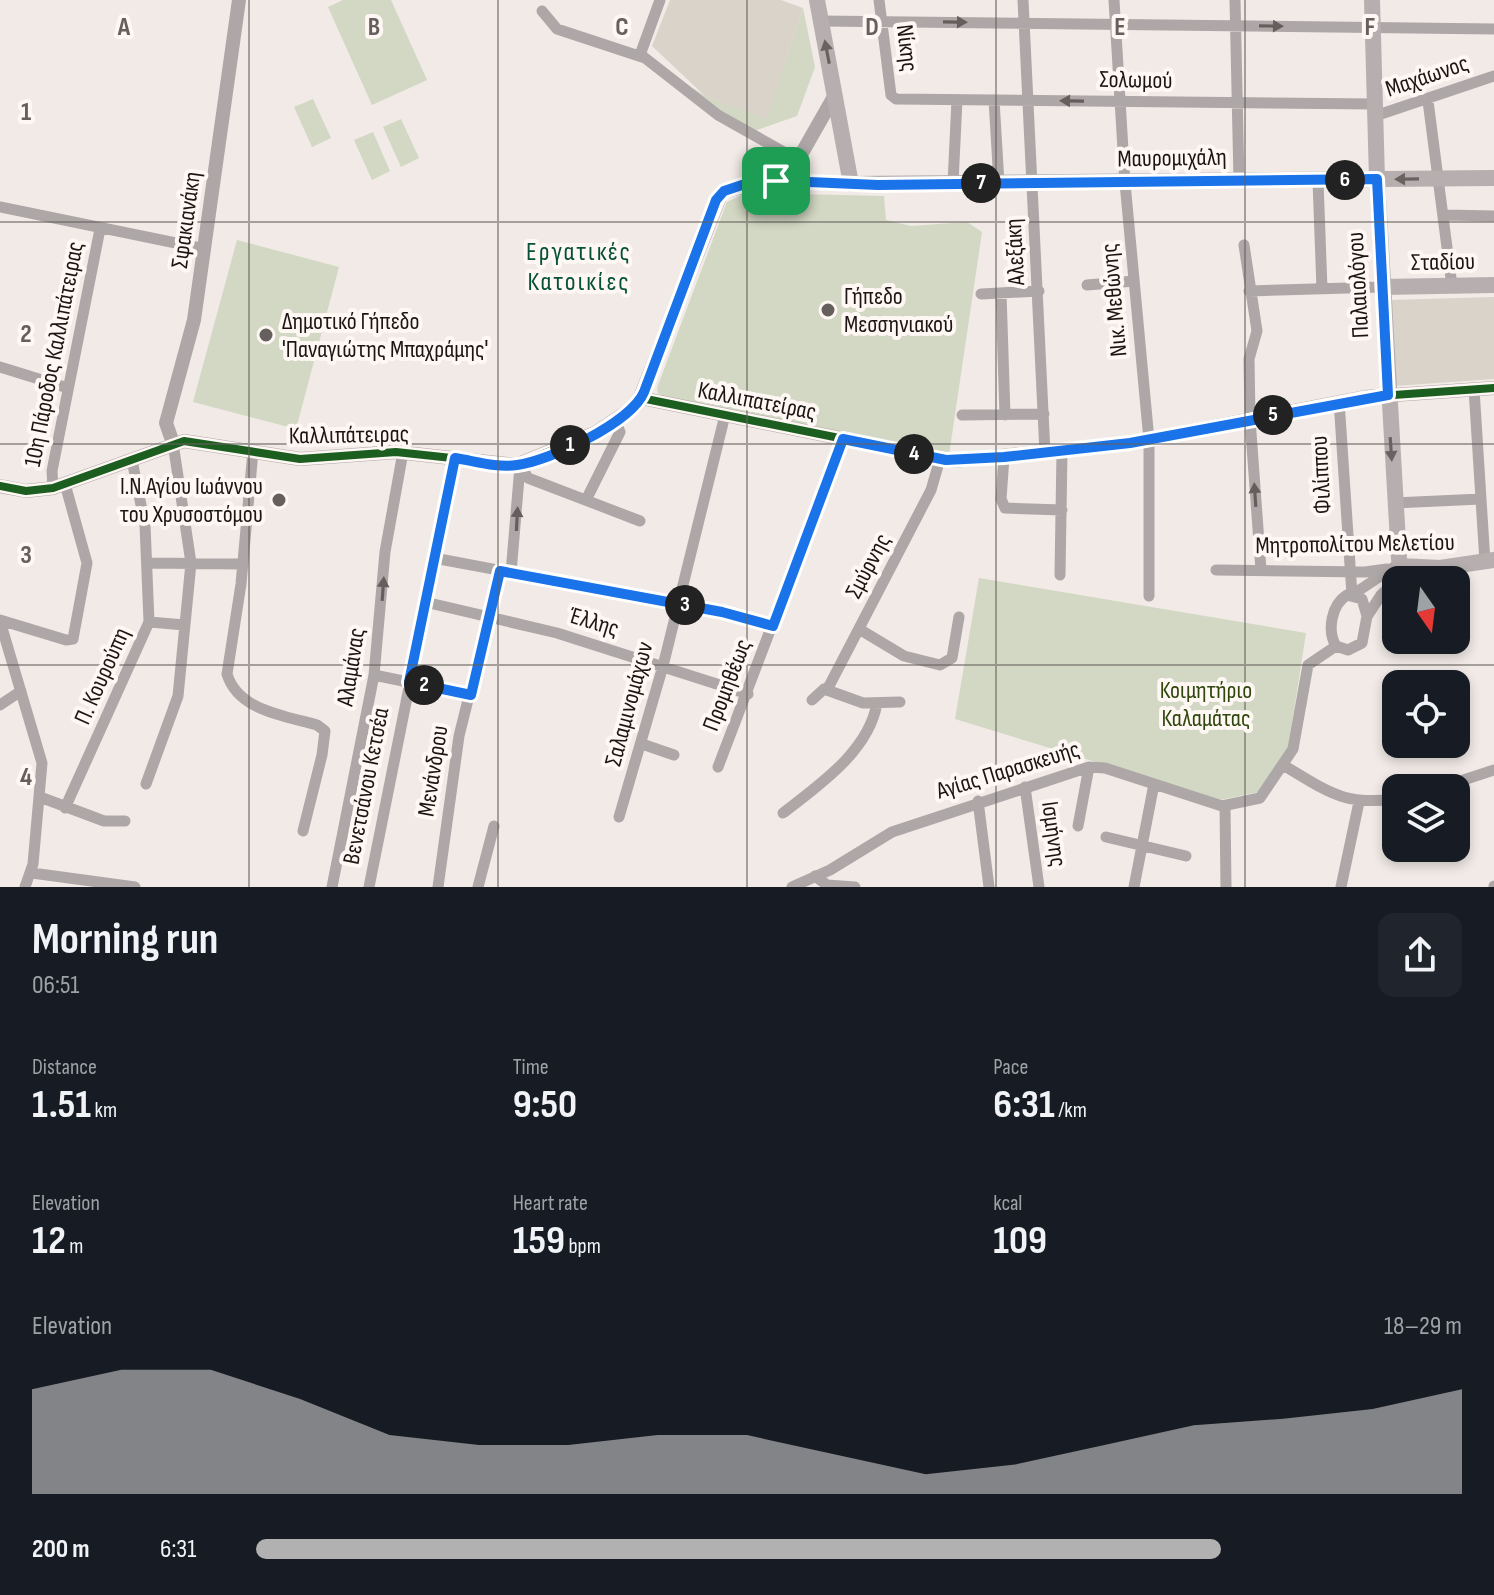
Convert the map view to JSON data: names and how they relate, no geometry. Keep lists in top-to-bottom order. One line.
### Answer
{"streets":{"main road":["Μαυρομιχάλη","Σταδίου","Παλαιολόγου","Μητροπολίτου Μελετίου"],"street":["Νίκης","Μαχάωνος","Σολωμού","Σφακιανάκη","Αλεξάκη","Νικ. Μεθώνης","10η Πάροδος Καλλιπάτειρας","Καλλιπατείρας","Καλλιπάτειρας","Φιλίππου","Σμύρνης","Έλλης","Αλαμάνας","Π. Κουρούπη","Προμηθέως","Σαλαμινομάχων","Αγίας Παρασκευής","Μενάνδρου","Βενετσάνου Κετσέα","Ισμήνης"]},"crossings":[["Νίκης","Σολωμού"],["Μαχάωνος","Σολωμού"],["Μαχάωνος","Παλαιολόγου"],["Σολωμού","Αλεξάκη"],["Σολωμού","Παλαιολόγου"],["Σολωμού","Νικ. Μεθώνης"],["Μαυρομιχάλη","Αλεξάκη"],["Μαυρομιχάλη","Παλαιολόγου"],["Μαυρομιχάλη","Νικ. Μεθώνης"],["Σφακιανάκη","Καλλιπάτειρας"],["Αλεξάκη","Καλλιπατείρας"],["Σταδίου","Παλαιολόγου"],["Νικ. Μεθώνης","Καλλιπατείρας"],["10η Πάροδος Καλλιπάτειρας","Καλλιπάτειρας"],["Καλλιπατείρας","Καλλιπάτειρας"],["Καλλιπατείρας","Σμύρνης"],["Καλλιπατείρας","Προμηθέως"],["Καλλιπατείρας","Σαλαμινομάχων"],["Καλλιπάτειρας","Αλαμάνας"],["Καλλιπάτειρας","Π. Κουρούπη"],["Καλλιπάτειρας","Μενάνδρου"],["Καλλιπάτειρας","Βενετσάνου Κετσέα"],["Φιλίππου","Μητροπολίτου Μελετίου"],["Έλλης","Προμηθέως"],["Έλλης","Σαλαμινομάχων"],["Έλλης","Μενάνδρου"],["Έλλης","Βενετσάνου Κετσέα"],["Αγίας Παρασκευής","Ισμήνης"]],"one_way":["Αλαμάνας"],"districts":["Εργατικές Κατοικίες"],"parks":["Κοιμητήριο Καλαμάτας"],"places":["Γήπεδο Μεσσηνιακού","Δημοτικό Γήπεδο 'Παναγιώτης Μπαχράμης'","Ι.Ν.Αγίου Ιωάννου του Χρυσοστόμου"],"north":"bottom","page":{"pins":["6","7","5","1","4","3","2"],"heading":["Morning run","06:51"],"stats":[["Distance","1.51 km"],["Time","9:50"],["Pace","6:31 /km"],["Elevation","12 m"],["Heart rate","159 bpm"],["kcal","109"]],"chart":["Elevation","18–29 m"],"list":[{"name":"200 m","note":"6:31"}]},"grid":{"columns":["A","B","C","D","E","F"],"rows":["1","2","3","4"]}}
